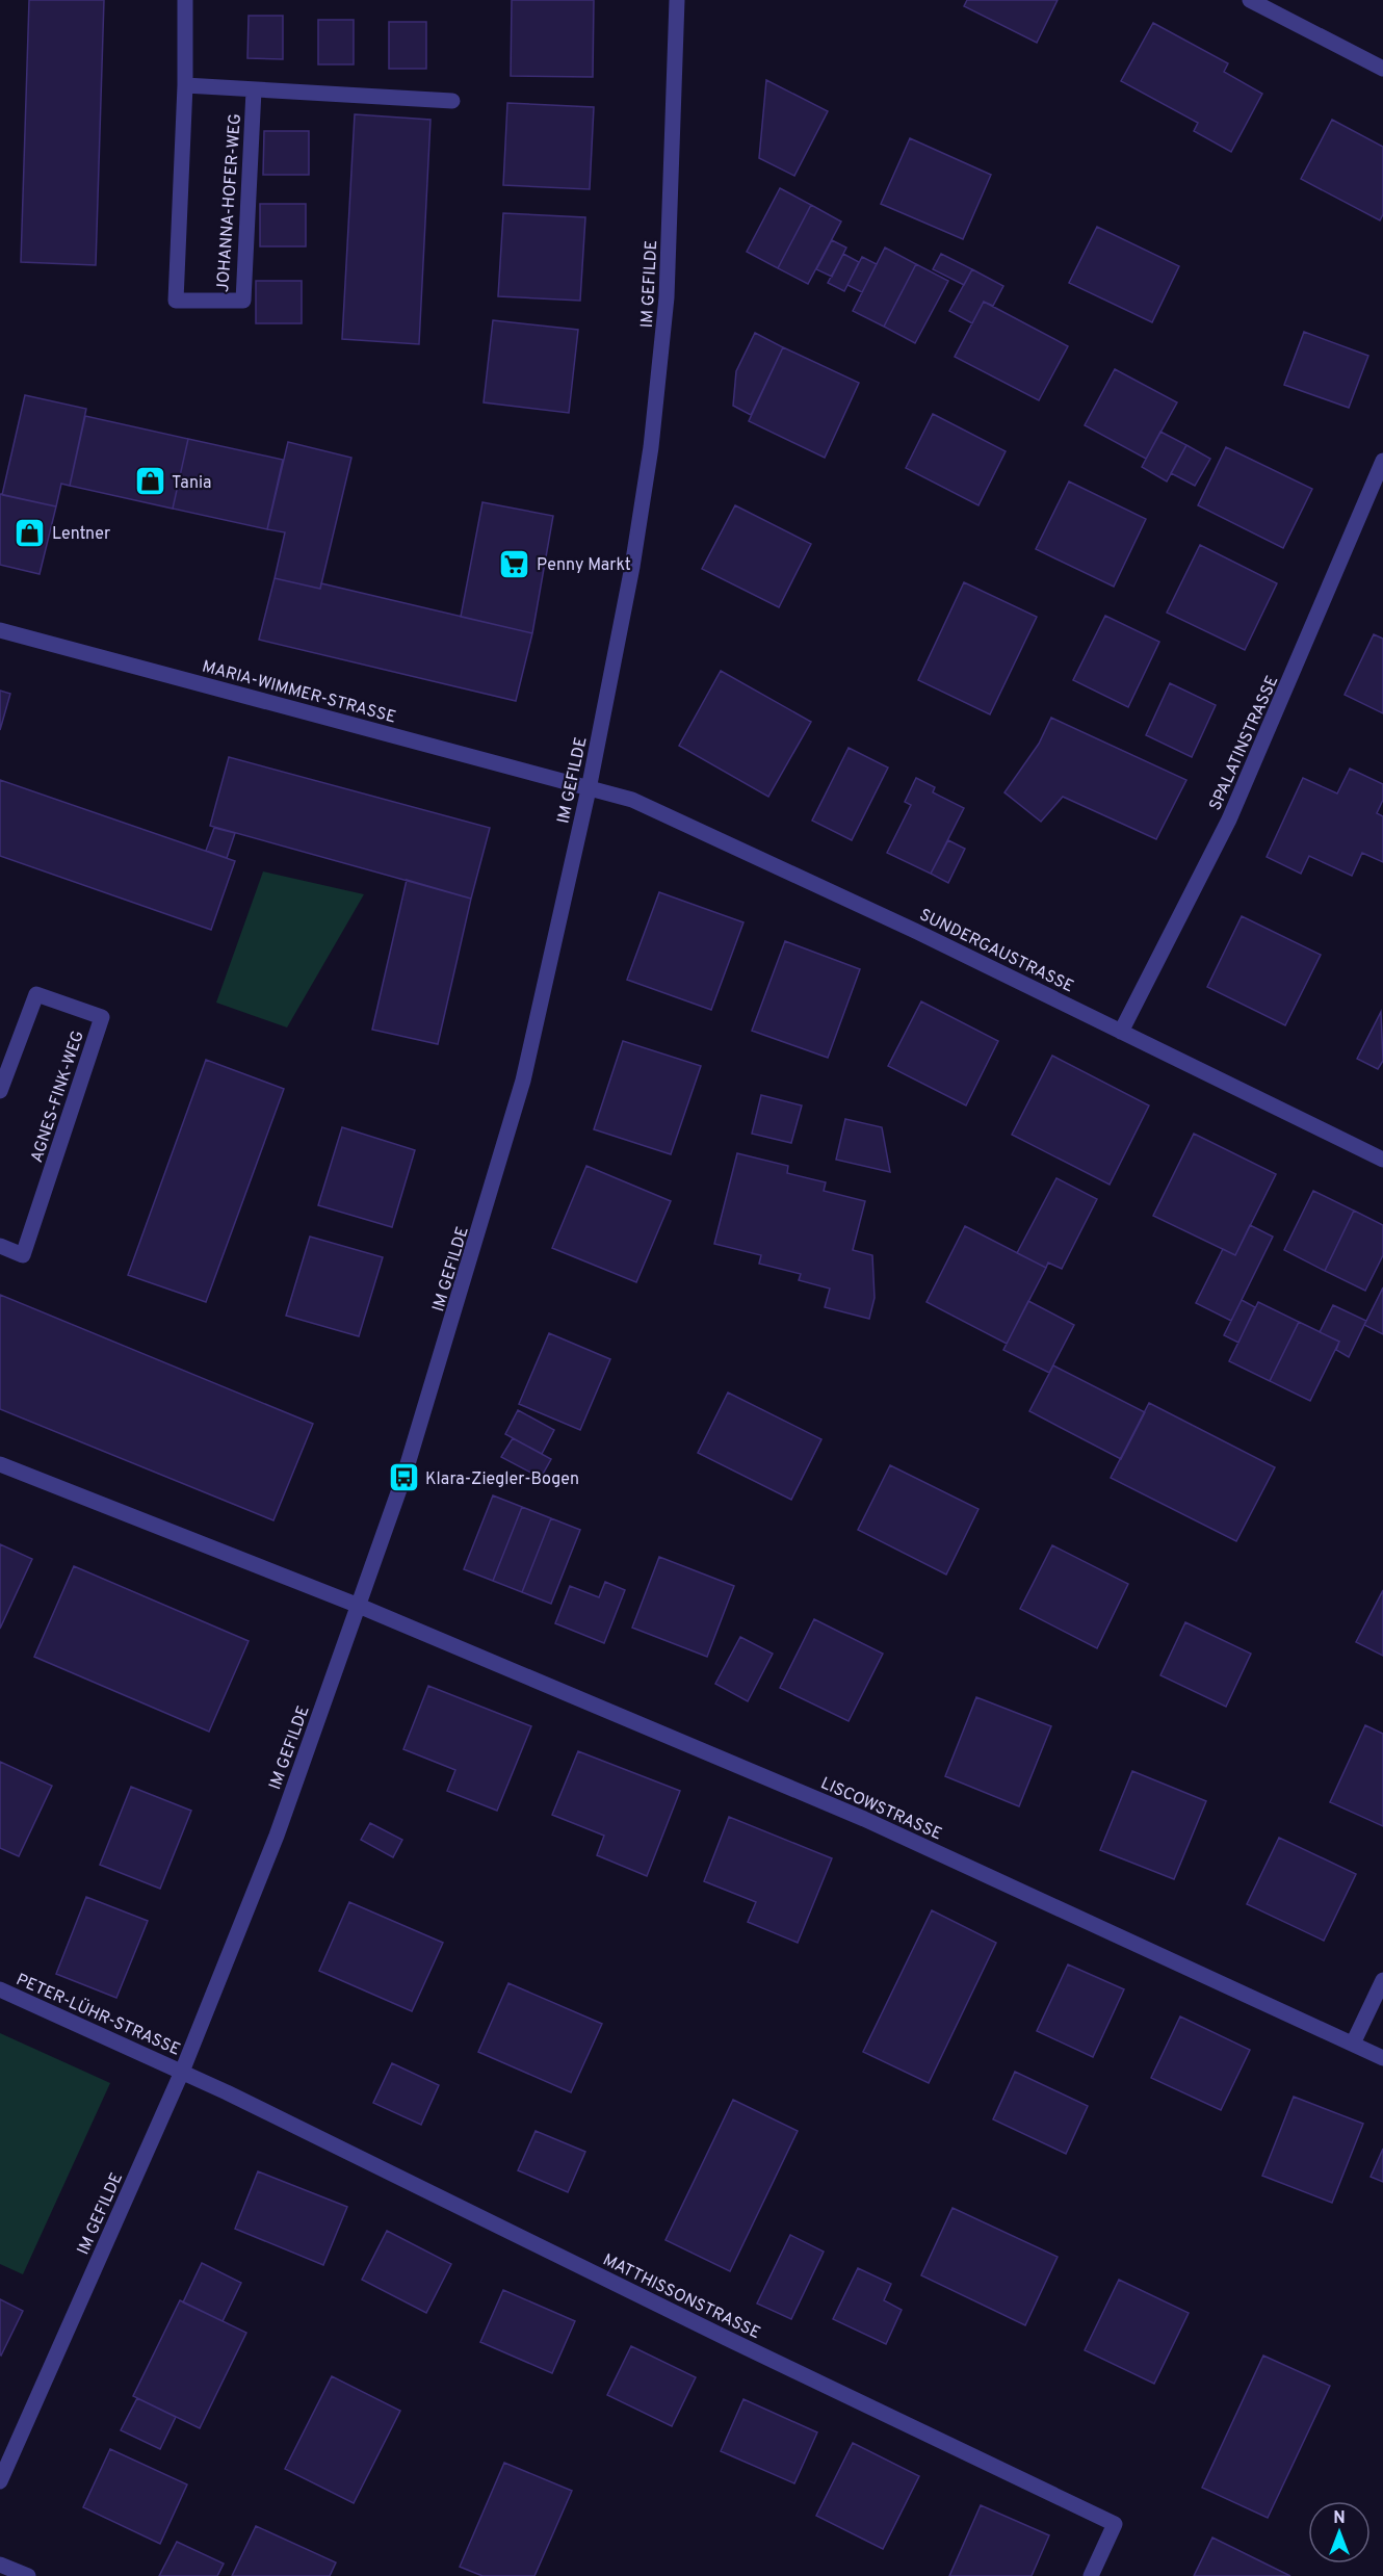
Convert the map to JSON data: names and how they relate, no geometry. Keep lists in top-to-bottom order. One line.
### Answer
{"streets":{"street":["JOHANNA-HOFER-WEG","IM GEFILDE","MARIA-WIMMER-STRASSE","SPALATINSTRASSE","SUNDERGAUSTRASSE","AGNES-FINK-WEG","LISCOWSTRASSE","PETER-LÜHR-STRASSE","MATTHISSONSTRASSE"]},"crossings":[["IM GEFILDE","MARIA-WIMMER-STRASSE"],["IM GEFILDE","SUNDERGAUSTRASSE"],["IM GEFILDE","LISCOWSTRASSE"],["IM GEFILDE","PETER-LÜHR-STRASSE"],["IM GEFILDE","MATTHISSONSTRASSE"],["MARIA-WIMMER-STRASSE","SUNDERGAUSTRASSE"],["SPALATINSTRASSE","SUNDERGAUSTRASSE"],["PETER-LÜHR-STRASSE","MATTHISSONSTRASSE"]],"places":{"shop":["Tania","Lentner"],"supermarket":["Penny Markt"],"bus stop":["Klara-Ziegler-Bogen"]},"north":"top"}
